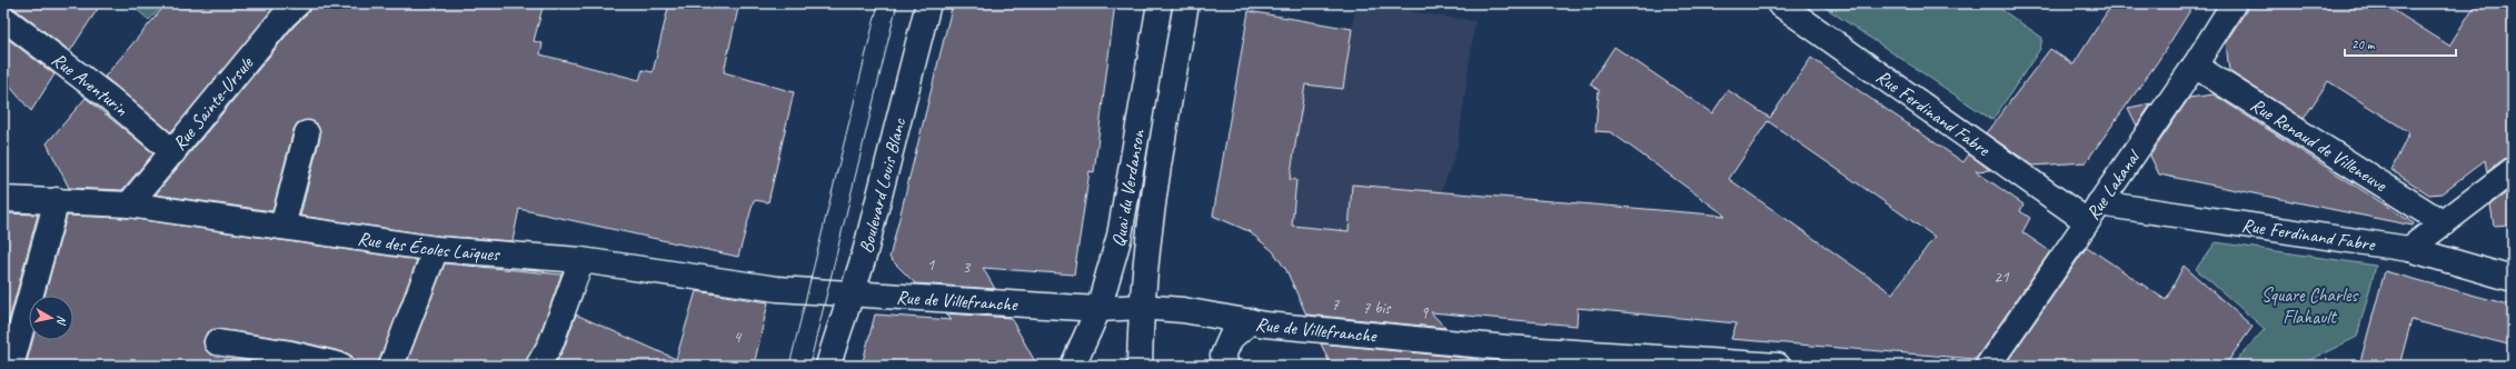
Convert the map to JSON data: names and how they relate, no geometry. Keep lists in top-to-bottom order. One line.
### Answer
{"streets":{"street":["Rue Aventurin","Rue Sainte-Ursule","Rue Ferdinand Fabre","Rue Renaud de Villeneuve","Boulevard Louis Blanc","Rue Lakanal","Quai du Verdanson","Rue des Écoles Laïques","Rue de Villefranche"]},"crossings":[["Rue Aventurin","Rue Sainte-Ursule"],["Rue Sainte-Ursule","Rue des Écoles Laïques"],["Rue Ferdinand Fabre","Rue Lakanal"],["Rue Renaud de Villeneuve","Rue Lakanal"],["Boulevard Louis Blanc","Rue des Écoles Laïques"],["Boulevard Louis Blanc","Rue de Villefranche"],["Quai du Verdanson","Rue de Villefranche"],["Rue des Écoles Laïques","Rue de Villefranche"]],"parks":["Square Charles Flahault"],"house_numbers":["1","3","21","7","7 bis","9","4"],"scale_bar":"20 m","north":"right"}
